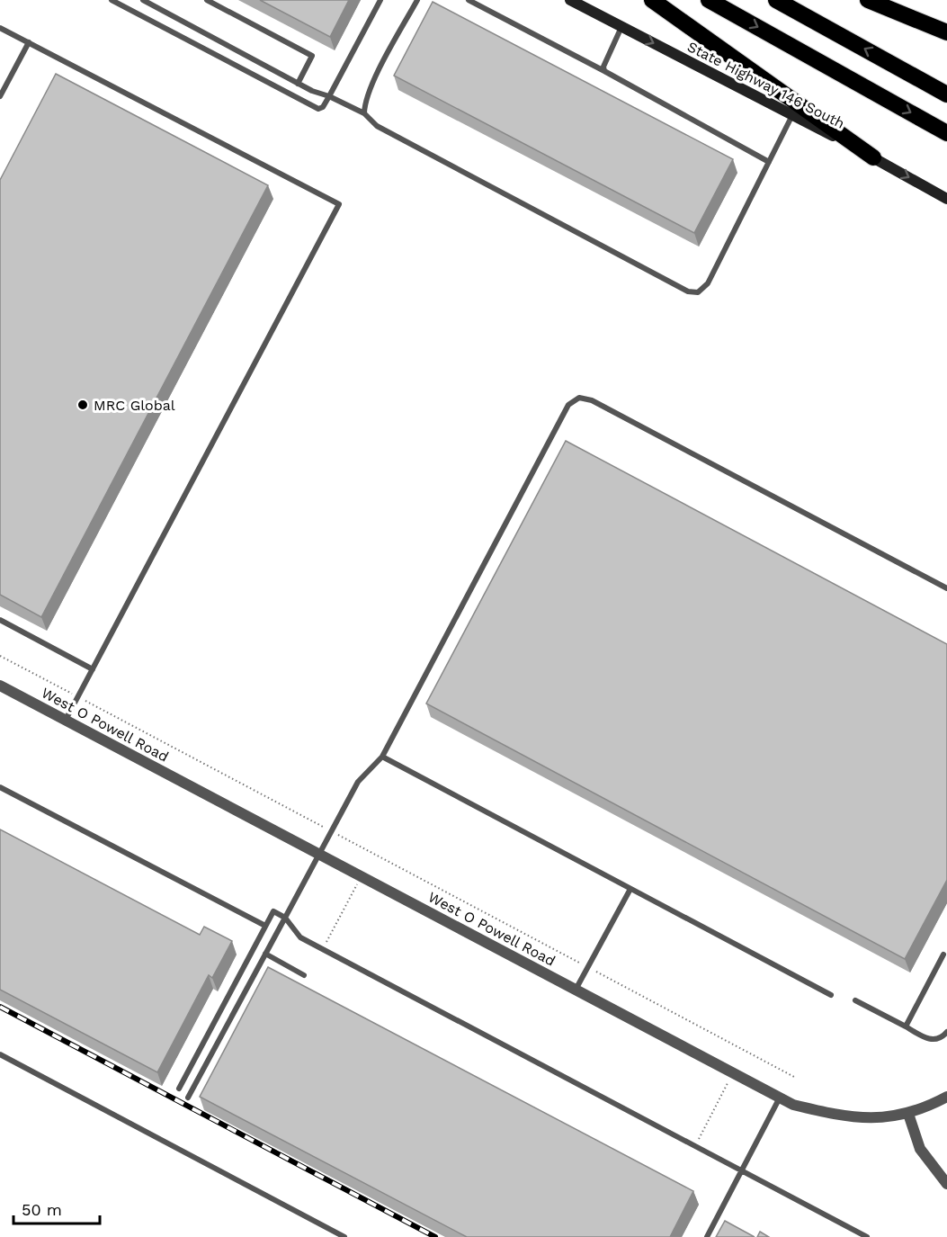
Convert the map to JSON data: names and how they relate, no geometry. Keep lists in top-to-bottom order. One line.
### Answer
{"streets":{"main road":["State Highway 146 South"],"street":["West O Powell Road"]},"one_way":["State Highway 146 South"],"places":["MRC Global"],"scale_bar":"50 m"}
